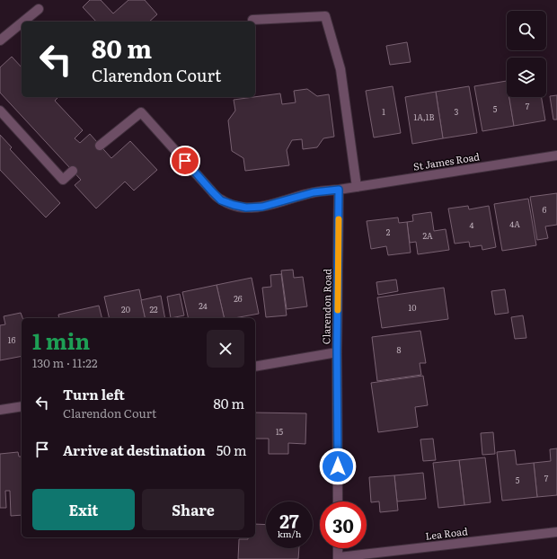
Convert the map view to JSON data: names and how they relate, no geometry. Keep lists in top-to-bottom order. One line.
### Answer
{"streets":{"street":["St James Road","Clarendon Road","Lea Road"]},"crossings":[["St James Road","Clarendon Road"]],"house_numbers":["7","5","1","3","1A,1B","6","4A","4","2","2A","26","24","10","20","22","16","8","15","7","5"],"page":{"turn":["80 m","Clarendon Court"],"heading":["1 min","130 m · 11:22"],"list":[{"name":"Turn left","note":"Clarendon Court","value":"80 m"},{"name":"Arrive at destination","value":"50 m"}],"buttons":["Exit","Share"],"speed":"27 km/h","limit":"30"}}
